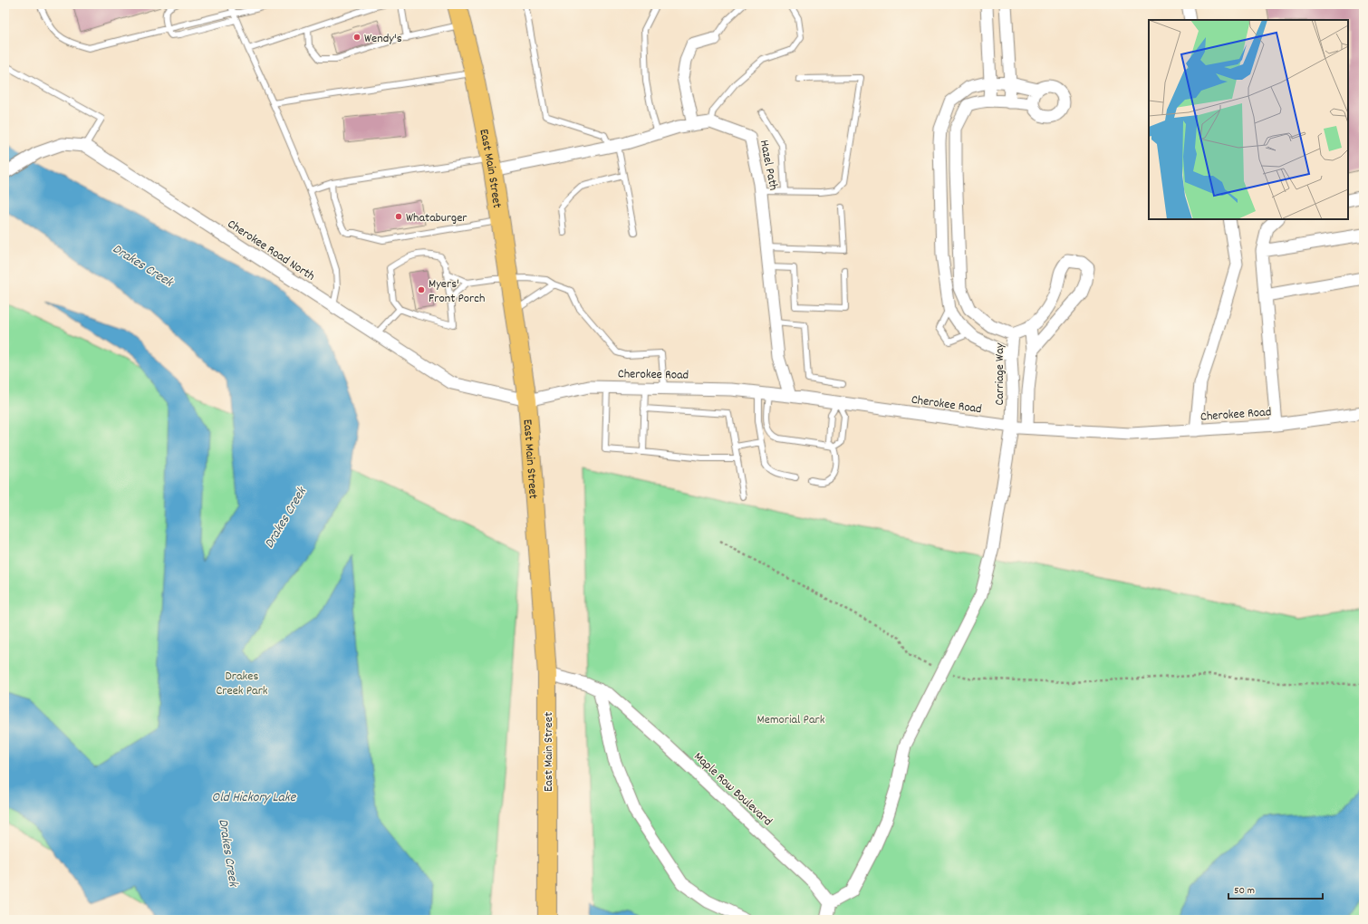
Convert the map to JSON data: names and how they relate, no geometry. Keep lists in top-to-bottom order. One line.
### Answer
{"streets":{"main road":["East Main Street"],"street":["Hazel Path","Cherokee Road North","Cherokee Road","Carriage Way","Maple Row Boulevard"]},"crossings":[["Hazel Path","East Main Street"],["Hazel Path","Cherokee Road"],["East Main Street","Cherokee Road North"],["East Main Street","Cherokee Road"],["East Main Street","Maple Row Boulevard"],["Cherokee Road North","Cherokee Road"],["Cherokee Road","Carriage Way"],["Carriage Way","Maple Row Boulevard"]],"water":["Drakes Creek","Old Hickory Lake"],"parks":["Drakes Creek Park","Memorial Park"],"places":["Wendy's","Whataburger","Myers' Front Porch"],"scale_bar":"50 m"}
